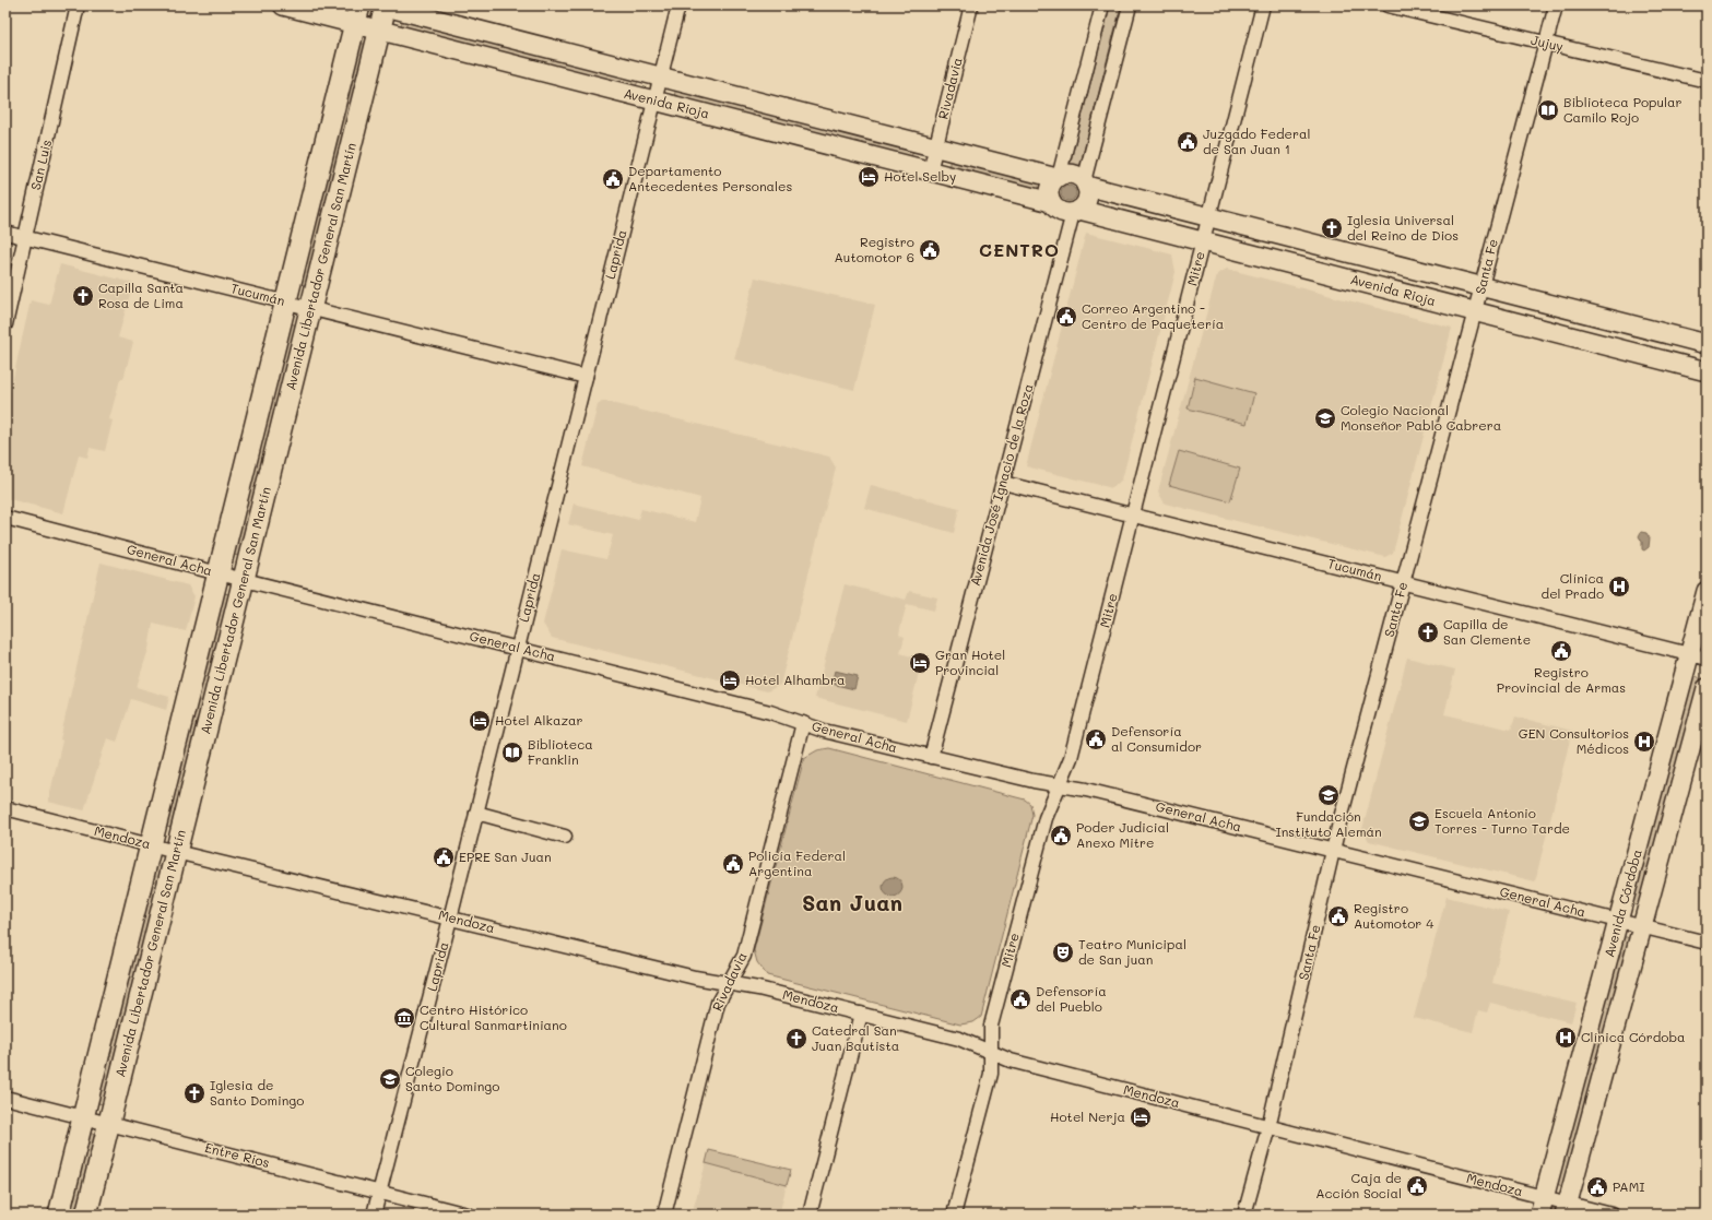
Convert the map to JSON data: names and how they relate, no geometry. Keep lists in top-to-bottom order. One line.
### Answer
{"streets":{"main road":["Avenida Rioja","Avenida Libertador General San Martín","Avenida Córdoba"],"street":["Jujuy","Rivadavia","San Luis","Laprida","Santa Fe","Mitre","Tucumán","Avenida José Ignacio de la Roza","General Acha","Mendoza","Entre Ríos"]},"crossings":[["Jujuy","Santa Fe"],["Rivadavia","Avenida Rioja"],["Rivadavia","General Acha"],["Rivadavia","Mendoza"],["Avenida Rioja","Laprida"],["Avenida Rioja","Avenida Libertador General San Martín"],["Avenida Rioja","Santa Fe"],["Avenida Rioja","Mitre"],["Avenida Rioja","Avenida José Ignacio de la Roza"],["San Luis","Tucumán"],["Laprida","Tucumán"],["Laprida","General Acha"],["Laprida","Mendoza"],["Laprida","Entre Ríos"],["Avenida Libertador General San Martín","Tucumán"],["Avenida Libertador General San Martín","General Acha"],["Avenida Libertador General San Martín","Mendoza"],["Avenida Libertador General San Martín","Entre Ríos"],["Santa Fe","Tucumán"],["Santa Fe","General Acha"],["Santa Fe","Mendoza"],["Mitre","Tucumán"],["Mitre","General Acha"],["Mitre","Mendoza"],["Tucumán","Avenida José Ignacio de la Roza"],["Tucumán","Avenida Córdoba"],["Avenida José Ignacio de la Roza","General Acha"],["General Acha","Avenida Córdoba"],["Mendoza","Avenida Córdoba"]],"districts":["CENTRO","San Juan"],"places":{"library":["Biblioteca Popular Camilo Rojo","Biblioteca Franklin"],"public building":["Juzgado Federal de San Juan 1","Departamento Antecedentes Personales","Registro Automotor 6","Correo Argentino - Centro de Paquetería","Registro Provincial de Armas","Defensoría al Consumidor","Poder Judicial Anexo Mitre","EPRE San Juan","Policía Federal Argentina","Registro Automotor 4","Defensoría del Pueblo","Caja de Acción Social","PAMI"],"hotel":["Hotel Selby","Gran Hotel Provincial","Hotel Alhambra","Hotel Alkazar","Hotel Nerja"],"church":["Iglesia Universal del Reino de Dios","Capilla Santa Rosa de Lima","Capilla de San Clemente","Catedral San Juan Bautista","Iglesia de Santo Domingo"],"school or university":["Colegio Nacional Monseñor Pablo Cabrera","Fundación Instituto Alemán","Escuela Antonio Torres - Turno Tarde","Colegio Santo Domingo"],"hospital":["Clínica del Prado","GEN Consultorios Médicos","Clínica Córdoba"],"theatre":["Teatro Municipal de San juan"],"museum":["Centro Histórico Cultural Sanmartiniano"]}}
